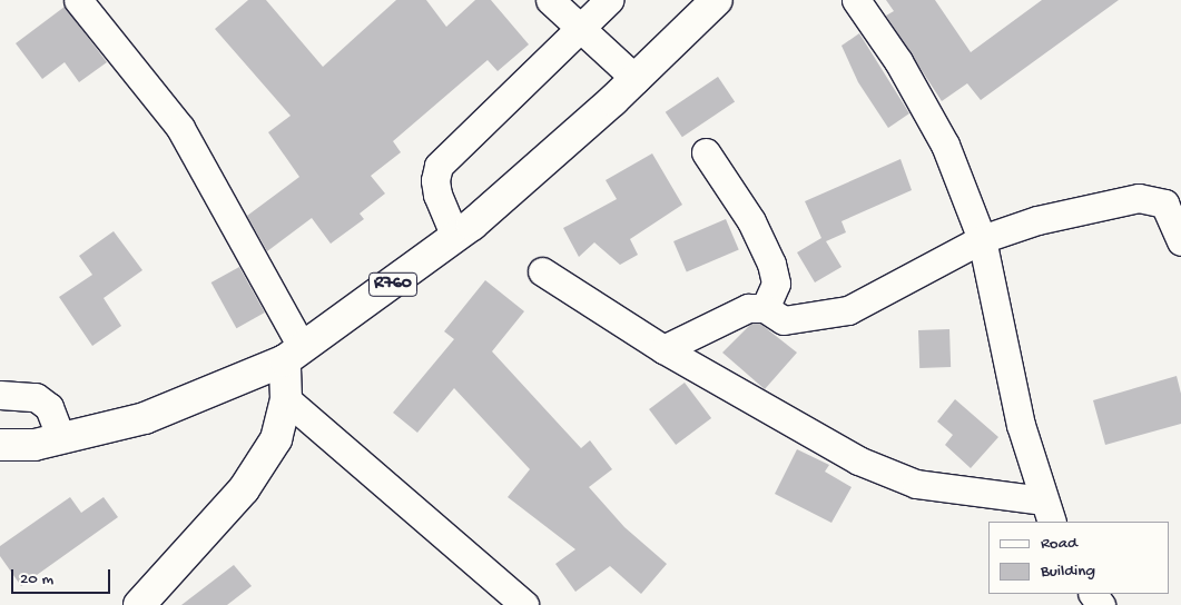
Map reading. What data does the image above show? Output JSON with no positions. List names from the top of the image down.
{
  "streets": {
    "main road": ["R760"]
  },
  "legend": ["Road", "Building"],
  "scale_bar": "20 m"
}
